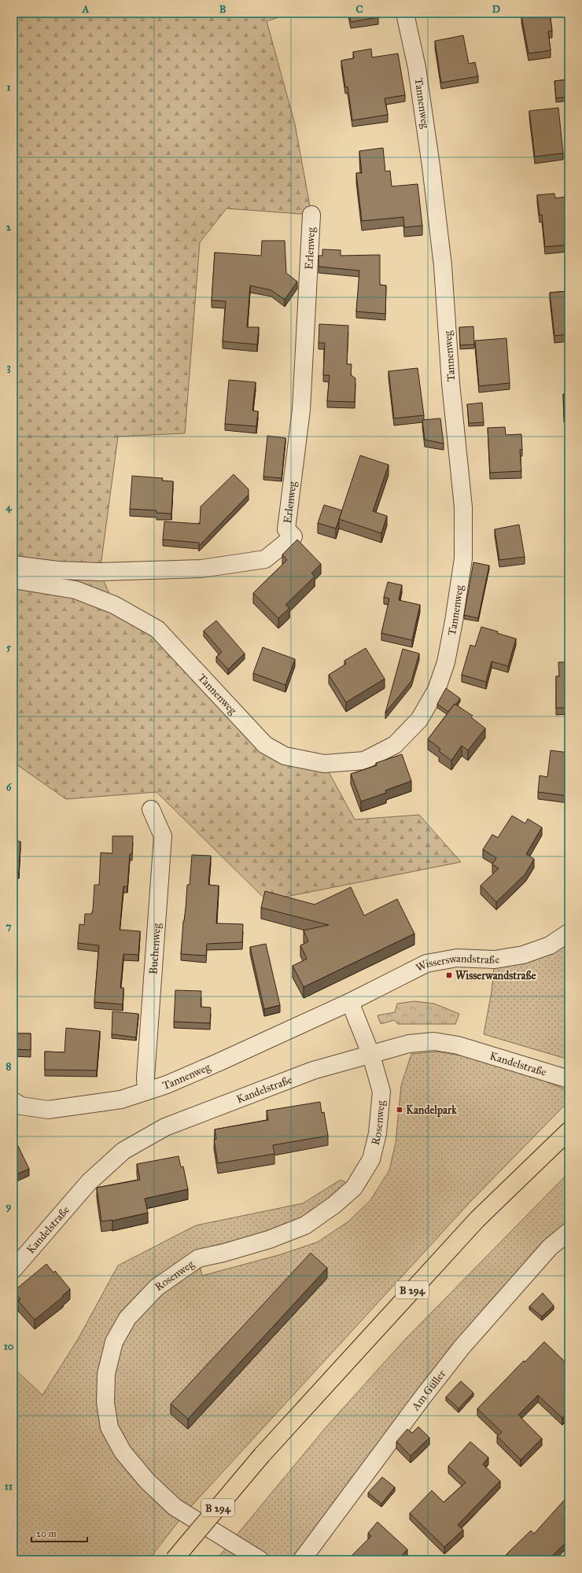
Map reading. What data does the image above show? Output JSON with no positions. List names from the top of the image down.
{
  "streets": {
    "highway": ["B 294"],
    "street": [
      "Tannenweg",
      "Erlenweg",
      "Buchenweg",
      "Wisserswandstraße",
      "Kandelstraße",
      "Rosenweg",
      "Am Güller"
    ]
  },
  "crossings": [
    ["Tannenweg", "Buchenweg"],
    ["Tannenweg", "Wisserswandstraße"],
    ["Tannenweg", "Rosenweg"],
    ["Wisserswandstraße", "Rosenweg"],
    ["Kandelstraße", "Rosenweg"]
  ],
  "places": {
    "transit": ["Wisserwandstraße", "Kandelpark"]
  },
  "scale_bar": "20 m",
  "grid": {
    "columns": [
      "A",
      "B",
      "C",
      "D"
    ],
    "rows": [
      "1",
      "2",
      "3",
      "4",
      "5",
      "6",
      "7",
      "8",
      "9",
      "10",
      "11"
    ]
  }
}
